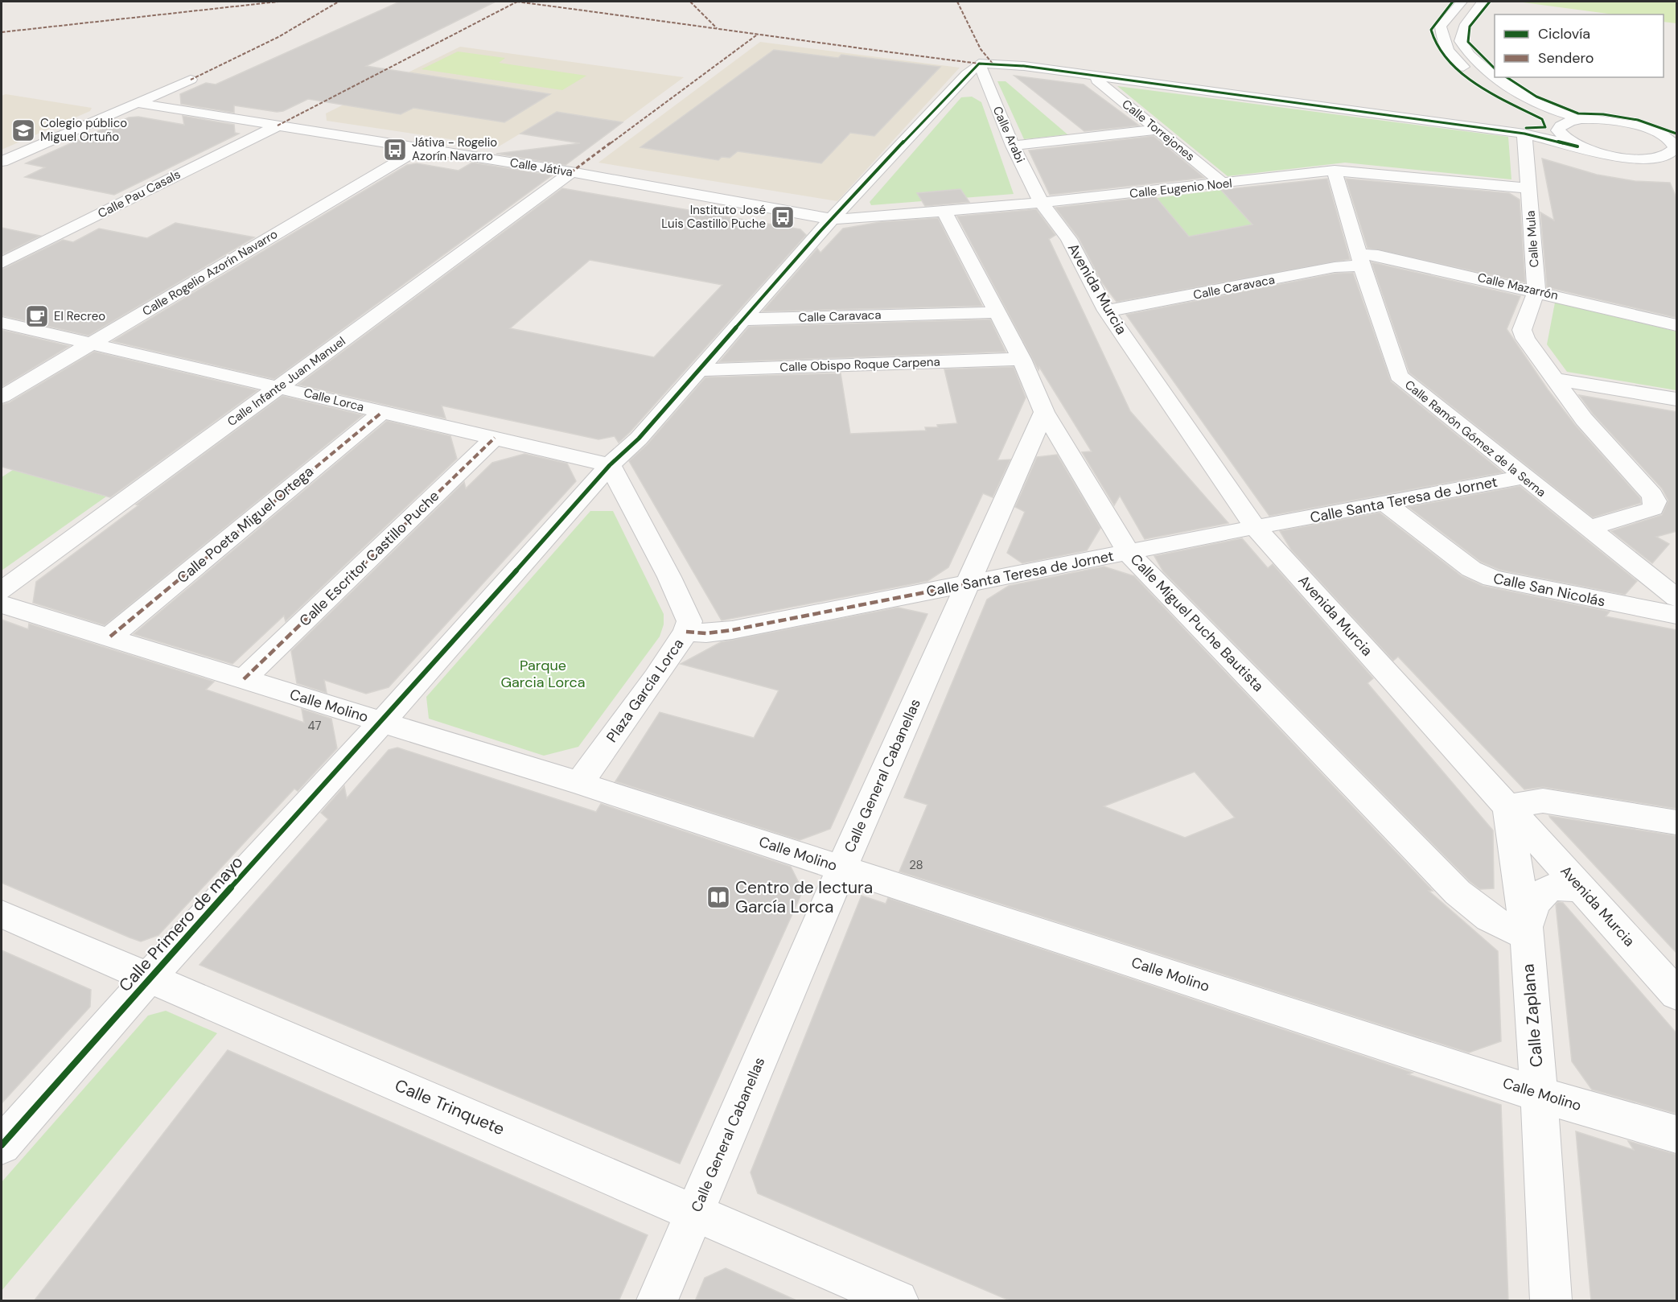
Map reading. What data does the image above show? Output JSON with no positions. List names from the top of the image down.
{
  "streets": {
    "street": [
      "Calle Torrejones",
      "Calle Arabi",
      "Calle Játiva",
      "Calle Eugenio Noel",
      "Calle Pau Casals",
      "Calle Mula",
      "Calle Rogelio Azorín Navarro",
      "Calle Mazarrón",
      "Calle Caravaca",
      "Avenida Murcia",
      "Calle Obispo Roque Carpena",
      "Calle Infante Juan Manuel",
      "Calle Lorca",
      "Calle Ramón Gómez de la Serna",
      "Calle Santa Teresa de Jornet",
      "Calle Poeta Miguel Ortega",
      "Calle Escritor Castillo Puche",
      "Calle San Nicolás",
      "Calle Miguel Puche Bautista",
      "Plaza García Lorca",
      "Calle Molino",
      "Calle General Cabanellas",
      "Calle Primero de mayo",
      "Calle Zaplana",
      "Calle Trinquete"
    ]
  },
  "crossings": [
    ["Calle Torrejones", "Calle Eugenio Noel"],
    ["Calle Arabi", "Calle Eugenio Noel"],
    ["Calle Arabi", "Avenida Murcia"],
    ["Calle Arabi", "Calle Primero de mayo"],
    ["Calle Játiva", "Calle Eugenio Noel"],
    ["Calle Játiva", "Calle Pau Casals"],
    ["Calle Játiva", "Calle Rogelio Azorín Navarro"],
    ["Calle Játiva", "Calle Infante Juan Manuel"],
    ["Calle Játiva", "Calle Primero de mayo"],
    ["Calle Eugenio Noel", "Calle Mula"],
    ["Calle Eugenio Noel", "Avenida Murcia"],
    ["Calle Eugenio Noel", "Calle Ramón Gómez de la Serna"],
    ["Calle Eugenio Noel", "Calle Miguel Puche Bautista"],
    ["Calle Eugenio Noel", "Calle Primero de mayo"],
    ["Calle Mula", "Calle Mazarrón"],
    ["Calle Rogelio Azorín Navarro", "Calle Lorca"],
    ["Calle Mazarrón", "Calle Caravaca"],
    ["Calle Mazarrón", "Calle Ramón Gómez de la Serna"],
    ["Calle Caravaca", "Avenida Murcia"],
    ["Calle Caravaca", "Calle Ramón Gómez de la Serna"],
    ["Calle Caravaca", "Calle Miguel Puche Bautista"],
    ["Calle Caravaca", "Calle Primero de mayo"],
    ["Avenida Murcia", "Calle Santa Teresa de Jornet"],
    ["Avenida Murcia", "Calle Zaplana"],
    ["Calle Obispo Roque Carpena", "Calle Miguel Puche Bautista"],
    ["Calle Obispo Roque Carpena", "Calle Primero de mayo"],
    ["Calle Infante Juan Manuel", "Calle Lorca"],
    ["Calle Lorca", "Calle Poeta Miguel Ortega"],
    ["Calle Lorca", "Calle Escritor Castillo Puche"],
    ["Calle Lorca", "Plaza García Lorca"],
    ["Calle Lorca", "Calle Primero de mayo"],
    ["Calle Ramón Gómez de la Serna", "Calle Santa Teresa de Jornet"],
    ["Calle Santa Teresa de Jornet", "Calle San Nicolás"],
    ["Calle Santa Teresa de Jornet", "Calle Miguel Puche Bautista"],
    ["Calle Santa Teresa de Jornet", "Plaza García Lorca"],
    ["Calle Santa Teresa de Jornet", "Calle General Cabanellas"],
    ["Calle Poeta Miguel Ortega", "Calle Molino"],
    ["Calle Escritor Castillo Puche", "Calle Molino"],
    ["Calle Miguel Puche Bautista", "Calle General Cabanellas"],
    ["Calle Miguel Puche Bautista", "Calle Zaplana"],
    ["Plaza García Lorca", "Calle Molino"],
    ["Plaza García Lorca", "Calle Primero de mayo"],
    ["Calle Molino", "Calle General Cabanellas"],
    ["Calle Molino", "Calle Primero de mayo"],
    ["Calle Molino", "Calle Zaplana"],
    ["Calle General Cabanellas", "Calle Trinquete"],
    ["Calle Primero de mayo", "Calle Trinquete"]
  ],
  "parks": ["Parque Garcia Lorca"],
  "places": {
    "school or university": ["Colegio público Miguel Ortuño"],
    "bus stop": ["Játiva - Rogelio Azorín Navarro", "Instituto José Luis Castillo Puche"],
    "cafe": ["El Recreo"],
    "library": ["Centro de lectura García Lorca"]
  },
  "house_numbers": ["47", "28"],
  "legend": ["Ciclovía", "Sendero"]
}
